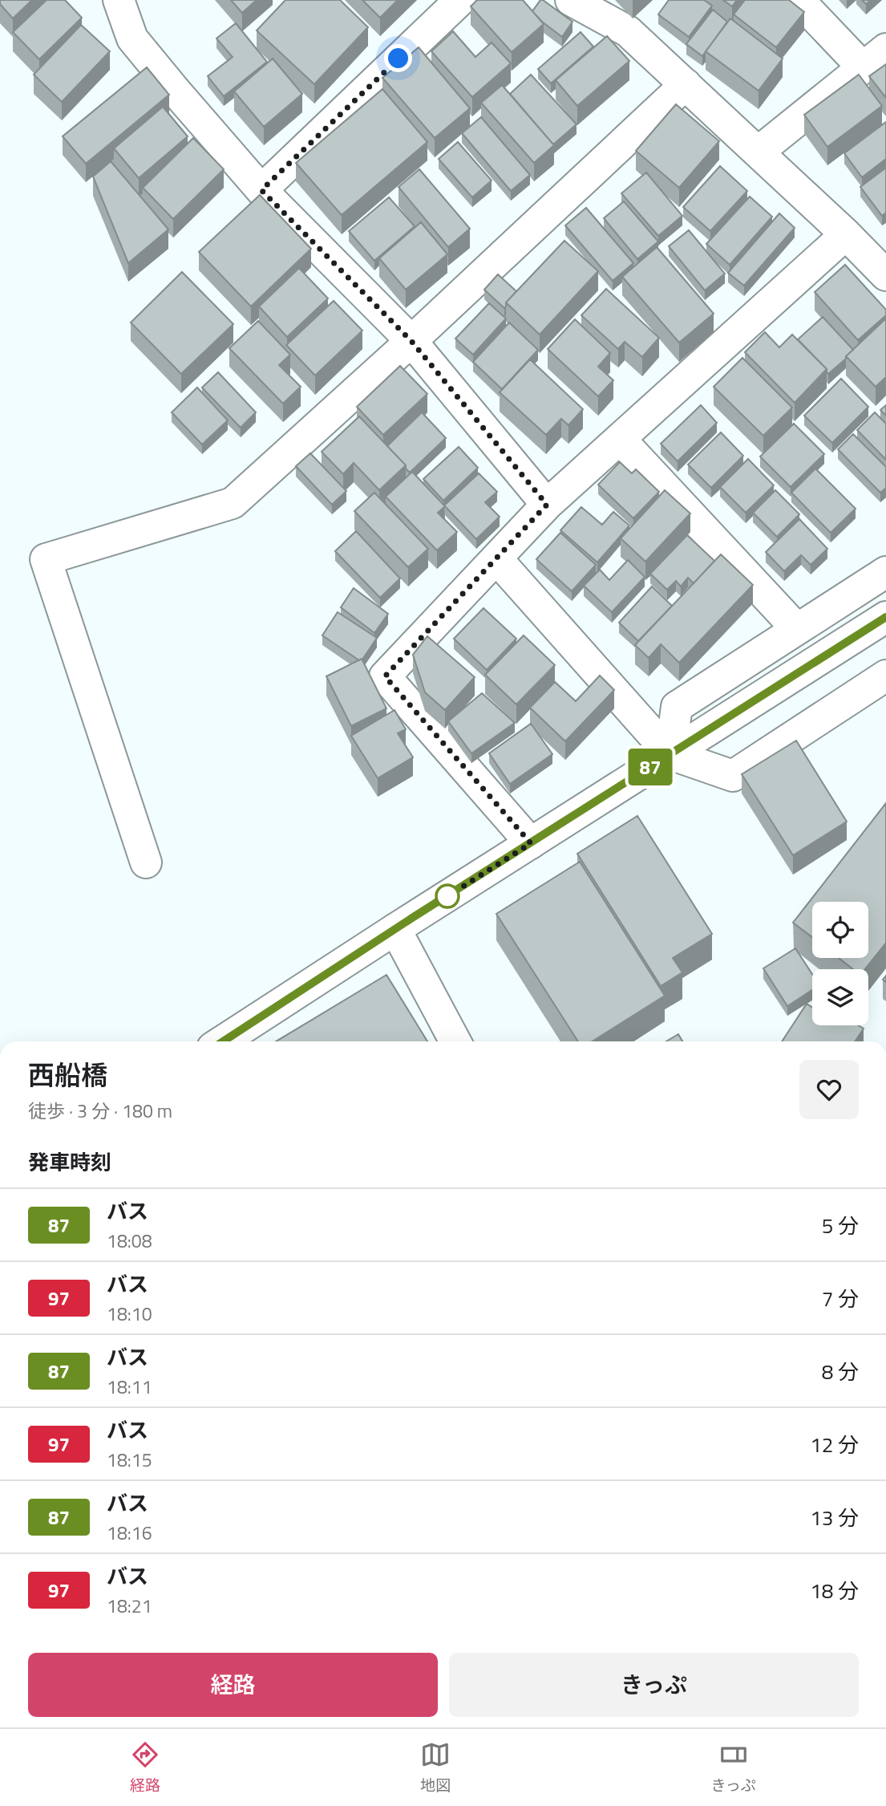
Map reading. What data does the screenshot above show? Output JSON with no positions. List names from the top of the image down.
{
  "lines": ["bus line 87"],
  "page": {
    "on_map": "87",
    "heading": [
      ["西船橋", "徒歩 · 3 分 · 180 m"],
      "発車時刻"
    ],
    "list": [
      {
        "mark": "87",
        "name": "バス",
        "note": "18:08",
        "value": "5 分"
      },
      {
        "mark": "97",
        "name": "バス",
        "note": "18:10",
        "value": "7 分"
      },
      {
        "mark": "87",
        "name": "バス",
        "note": "18:11",
        "value": "8 分"
      },
      {
        "mark": "97",
        "name": "バス",
        "note": "18:15",
        "value": "12 分"
      },
      {
        "mark": "87",
        "name": "バス",
        "note": "18:16",
        "value": "13 分"
      },
      {
        "mark": "97",
        "name": "バス",
        "note": "18:21",
        "value": "18 分"
      }
    ],
    "buttons": ["経路", "きっぷ"],
    "tabs": ["経路", "地図", "きっぷ"]
  }
}
